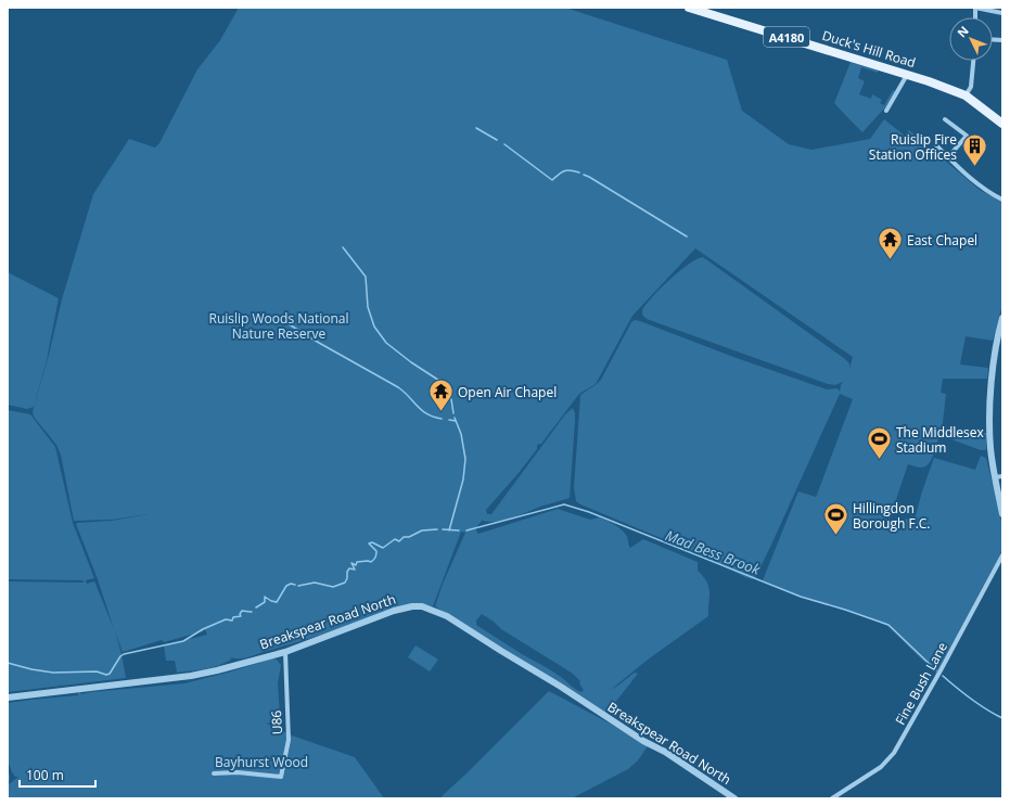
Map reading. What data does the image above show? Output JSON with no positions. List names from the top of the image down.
{
  "streets": {
    "main road": ["A4180", "Duck's Hill Road"],
    "street": ["Breakspear Road North", "Fine Bush Lane", "U86"]
  },
  "crossings": [
    ["A4180", "Duck's Hill Road"],
    ["Breakspear Road North", "U86"]
  ],
  "water": ["Mad Bess Brook"],
  "parks": ["Ruislip Woods National Nature Reserve", "Bayhurst Wood"],
  "places": {
    "building": ["Ruislip Fire Station Offices"],
    "temple": ["East Chapel", "Open Air Chapel"],
    "sports": ["The Middlesex Stadium", "Hillingdon Borough F.C."]
  },
  "scale_bar": "100 m",
  "north": "top left"
}
